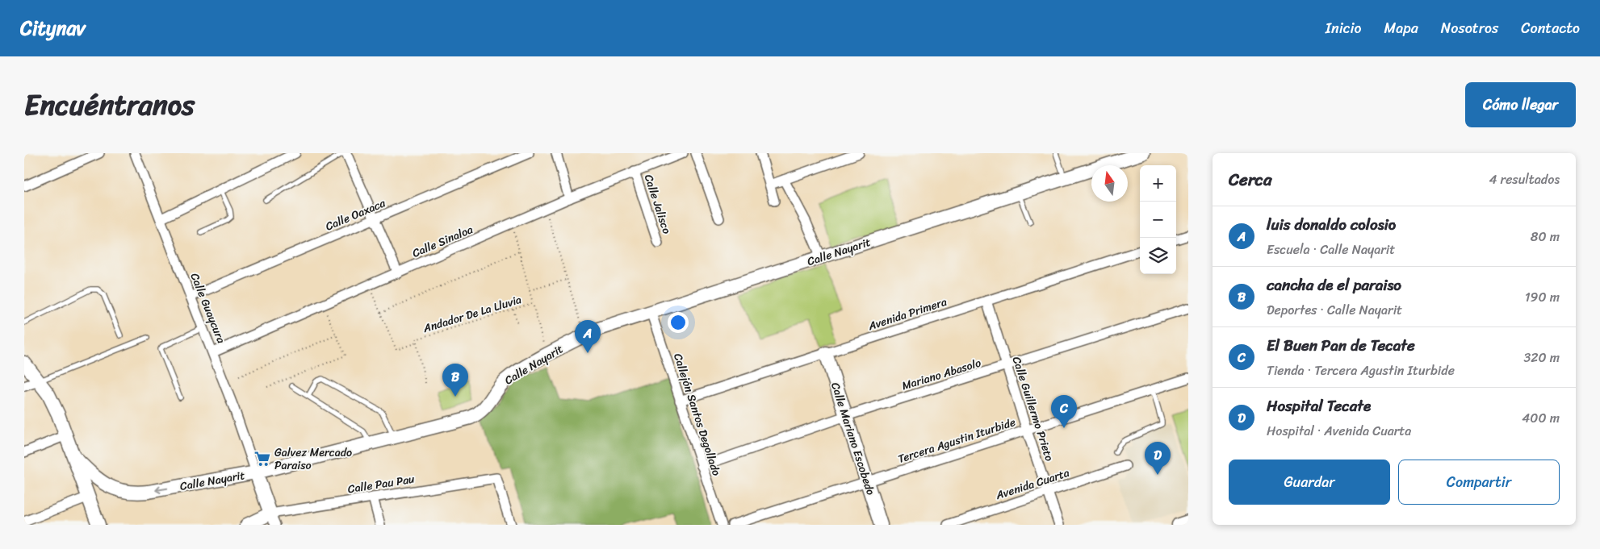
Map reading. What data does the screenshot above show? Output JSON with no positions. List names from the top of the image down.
{
  "streets": {
    "street": [
      "Calle Jalisco",
      "Calle Oaxaca",
      "Calle Sinaloa",
      "Calle Nayarit",
      "Calle Guaycura",
      "Avenida Primera",
      "Mariano Abasolo",
      "Calle Guillermo Prieto",
      "Callejón Santos Degollado",
      "Calle Mariano Escobedo",
      "Tercera Agustin Iturbide",
      "Calle Pau Pau",
      "Avenida Cuarta"
    ],
    "path": ["Andador De La Lluvia"]
  },
  "crossings": [
    ["Calle Jalisco", "Calle Sinaloa"],
    ["Calle Oaxaca", "Calle Guaycura"],
    ["Calle Sinaloa", "Calle Guaycura"],
    ["Calle Nayarit", "Calle Guaycura"],
    ["Calle Nayarit", "Callejón Santos Degollado"],
    ["Avenida Primera", "Calle Guillermo Prieto"],
    ["Avenida Primera", "Callejón Santos Degollado"],
    ["Avenida Primera", "Calle Mariano Escobedo"],
    ["Mariano Abasolo", "Calle Guillermo Prieto"],
    ["Mariano Abasolo", "Callejón Santos Degollado"],
    ["Mariano Abasolo", "Calle Mariano Escobedo"],
    ["Calle Guillermo Prieto", "Tercera Agustin Iturbide"],
    ["Calle Guillermo Prieto", "Avenida Cuarta"],
    ["Calle Mariano Escobedo", "Tercera Agustin Iturbide"]
  ],
  "places": {
    "supermarket": ["Galvez Mercado Paraiso"]
  },
  "north": "top",
  "page": {
    "header": "Citynav",
    "nav": [
      "Inicio",
      "Mapa",
      "Nosotros",
      "Contacto"
    ],
    "title": "Encuéntranos",
    "buttons": [
      "Cómo llegar",
      ["Guardar", "Compartir"]
    ],
    "heading": ["Cerca", "4 resultados"],
    "map_buttons": ["+", "−"],
    "list": [
      {
        "mark": "A",
        "name": "luis donaldo colosio",
        "note": "Escuela · Calle Nayarit",
        "value": "80 m"
      },
      {
        "mark": "B",
        "name": "cancha de el paraiso",
        "note": "Deportes · Calle Nayarit",
        "value": "190 m"
      },
      {
        "mark": "C",
        "name": "El Buen Pan de Tecate",
        "note": "Tienda · Tercera Agustin Iturbide",
        "value": "320 m"
      },
      {
        "mark": "D",
        "name": "Hospital Tecate",
        "note": "Hospital · Avenida Cuarta",
        "value": "400 m"
      }
    ],
    "pins": [
      "A",
      "B",
      "C",
      "D"
    ]
  }
}
